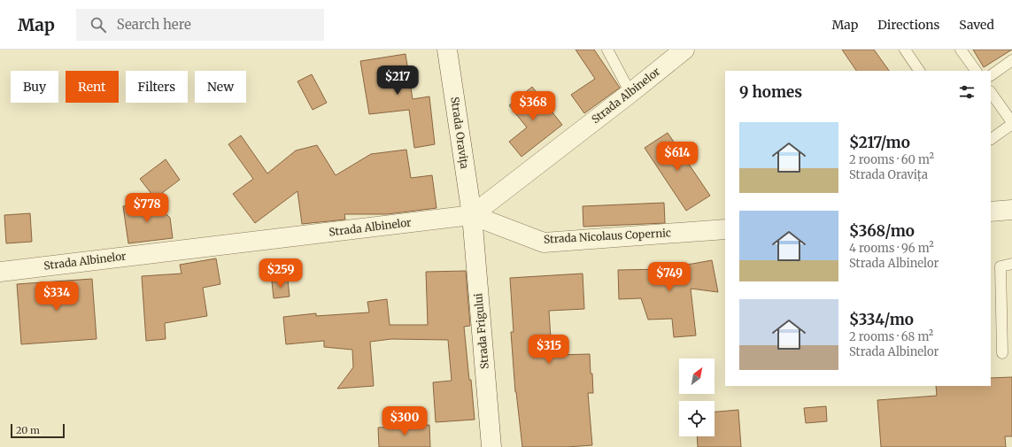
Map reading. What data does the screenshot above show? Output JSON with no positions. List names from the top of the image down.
{
  "streets": {
    "street": [
      "Strada Albinelor",
      "Strada Oravița",
      "Strada Nicolaus Copernic",
      "Strada Frigului"
    ]
  },
  "crossings": [
    ["Strada Albinelor", "Strada Oravița"],
    ["Strada Albinelor", "Strada Nicolaus Copernic"],
    ["Strada Albinelor", "Strada Frigului"],
    ["Strada Oravița", "Strada Nicolaus Copernic"],
    ["Strada Oravița", "Strada Frigului"],
    ["Strada Nicolaus Copernic", "Strada Frigului"]
  ],
  "scale_bar": "20 m",
  "north": "top right",
  "page": {
    "header": "Map",
    "search": "Search here",
    "nav": ["Map", "Directions", "Saved"],
    "price": [
      "$217",
      "$368",
      "$614",
      "$778",
      "$259",
      "$749",
      "$334",
      "$315",
      "$300"
    ],
    "chip": [
      "Buy",
      "Rent",
      "Filters",
      "New"
    ],
    "heading": "9 homes",
    "list": [
      {
        "name": "$217/mo",
        "note": "2 rooms · 60 m² · Strada Oravița"
      },
      {
        "name": "$368/mo",
        "note": "4 rooms · 96 m² · Strada Albinelor"
      },
      {
        "name": "$334/mo",
        "note": "2 rooms · 68 m² · Strada Albinelor"
      }
    ],
    "scale": "20 m"
  }
}
